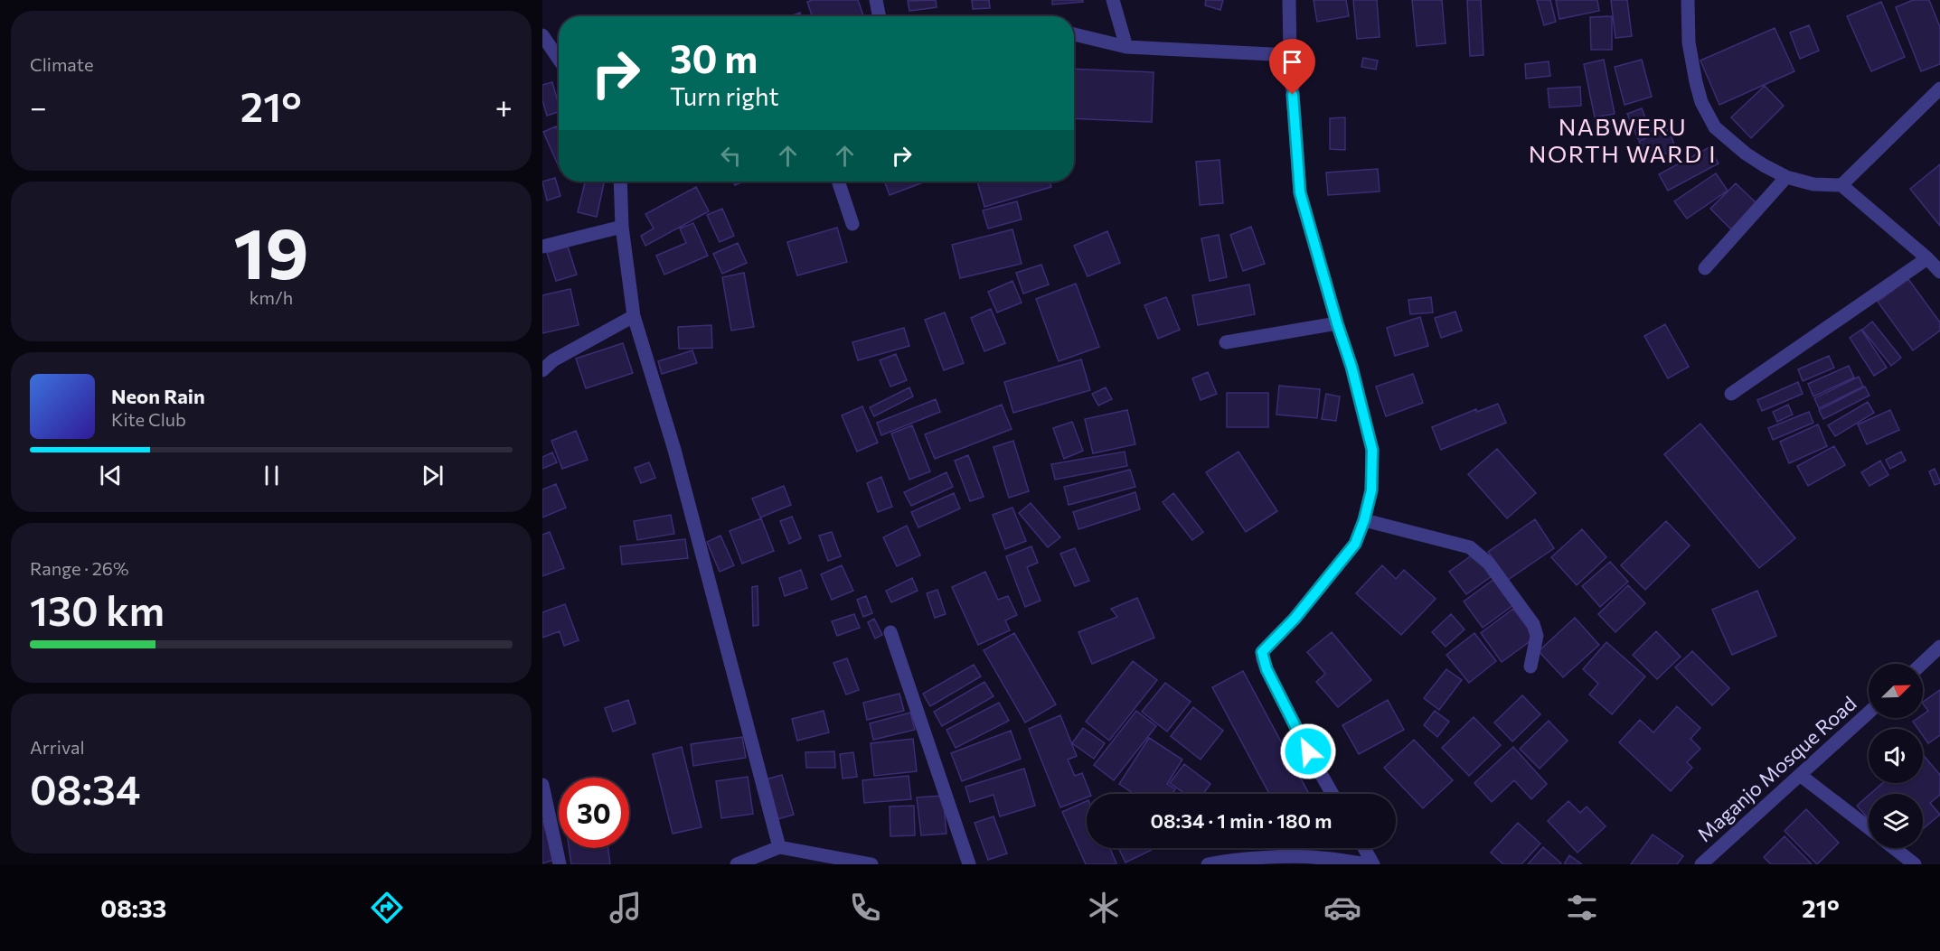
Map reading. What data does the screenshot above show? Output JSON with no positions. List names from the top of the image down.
{
  "streets": {
    "street": ["Maganjo Mosque Road"]
  },
  "districts": ["NABWERU NORTH WARD I"],
  "north": "top right",
  "page": {
    "tile": [
      "Climate",
      ["19", "km/h"],
      ["Range · 26%", "130 km"],
      ["Arrival", "08:34"]
    ],
    "turn": ["30 m", "Turn right"],
    "heat": ["−", "21°", "+"],
    "song": ["Neon Rain", "Kite Club"],
    "limit": "30",
    "trip": "08:34 · 1 min · 180 m",
    "tabs": ["08:33", "21°"]
  }
}
